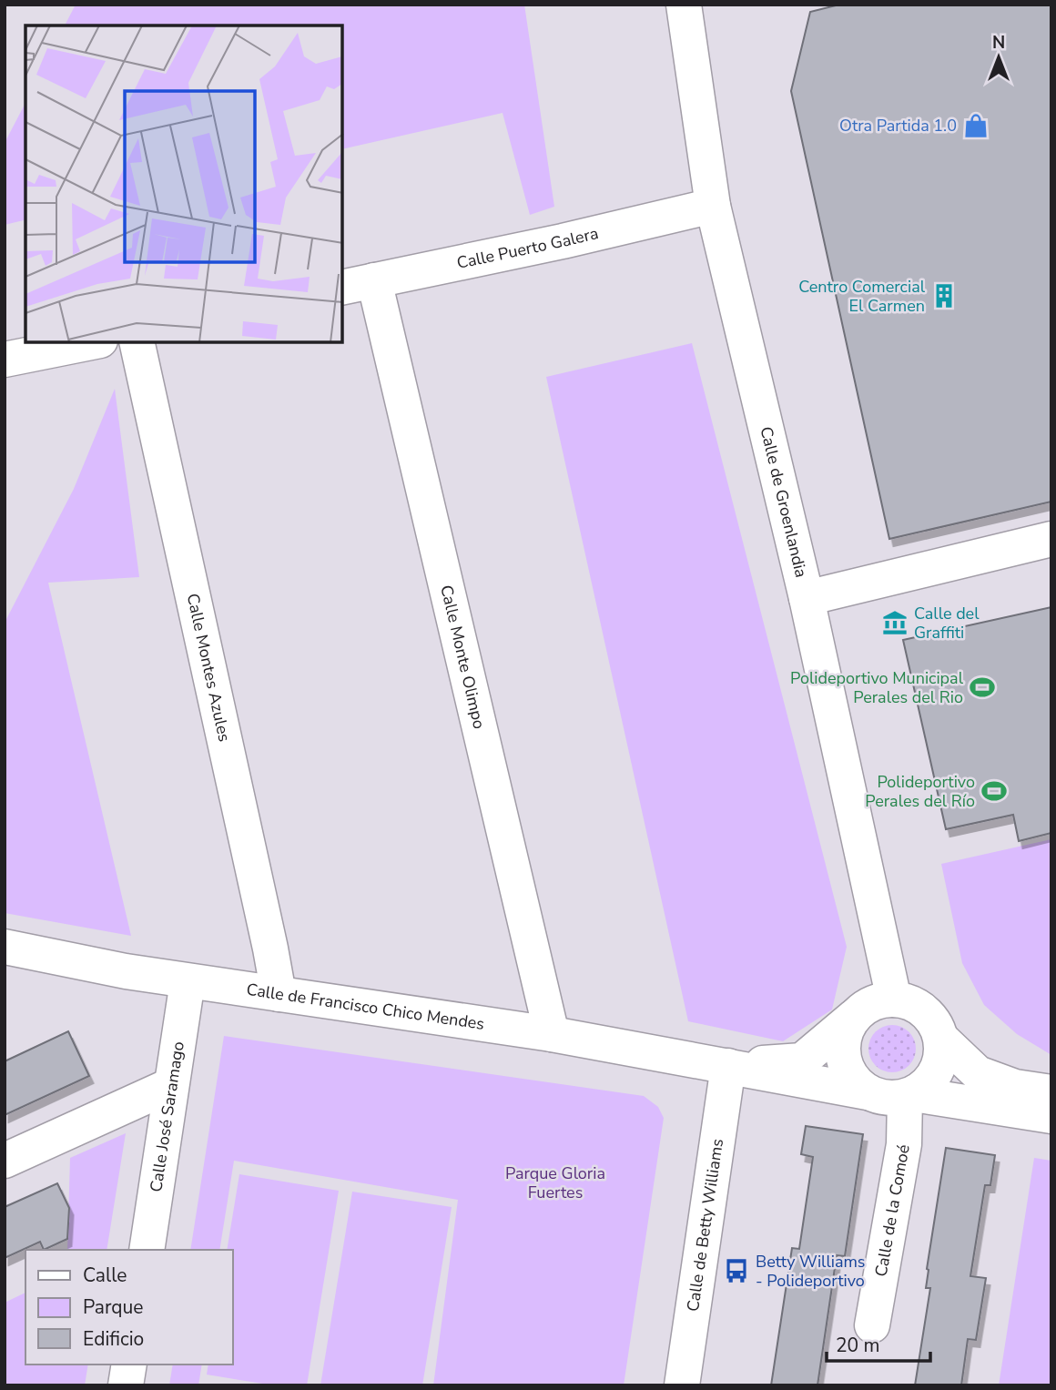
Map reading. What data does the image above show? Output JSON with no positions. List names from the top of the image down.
{
  "streets": {
    "street": [
      "Calle Puerto Galera",
      "Calle de Groenlandia",
      "Calle Monte Olimpo",
      "Calle Montes Azules",
      "Calle de Francisco Chico Mendes",
      "Calle José Saramago",
      "Calle de la Comoé",
      "Calle de Betty Williams"
    ]
  },
  "crossings": [
    ["Calle Puerto Galera", "Calle de Groenlandia"],
    ["Calle Puerto Galera", "Calle Monte Olimpo"],
    ["Calle de Groenlandia", "Calle de Francisco Chico Mendes"],
    ["Calle de Groenlandia", "Calle de la Comoé"],
    ["Calle Monte Olimpo", "Calle de Francisco Chico Mendes"],
    ["Calle Montes Azules", "Calle de Francisco Chico Mendes"],
    ["Calle de Francisco Chico Mendes", "Calle José Saramago"],
    ["Calle de Francisco Chico Mendes", "Calle de la Comoé"],
    ["Calle de Francisco Chico Mendes", "Calle de Betty Williams"]
  ],
  "parks": ["Parque Gloria Fuertes"],
  "places": {
    "shop": ["Otra Partida 1.0"],
    "building": ["Centro Comercial El Carmen"],
    "museum": ["Calle del Graffiti"],
    "sports": ["Polideportivo Municipal Perales del Rio", "Polideportivo Perales del Río"],
    "bus stop": ["Betty Williams - Polideportivo"]
  },
  "legend": ["Calle", "Parque", "Edificio"],
  "scale_bar": "20 m",
  "north": "top"
}
